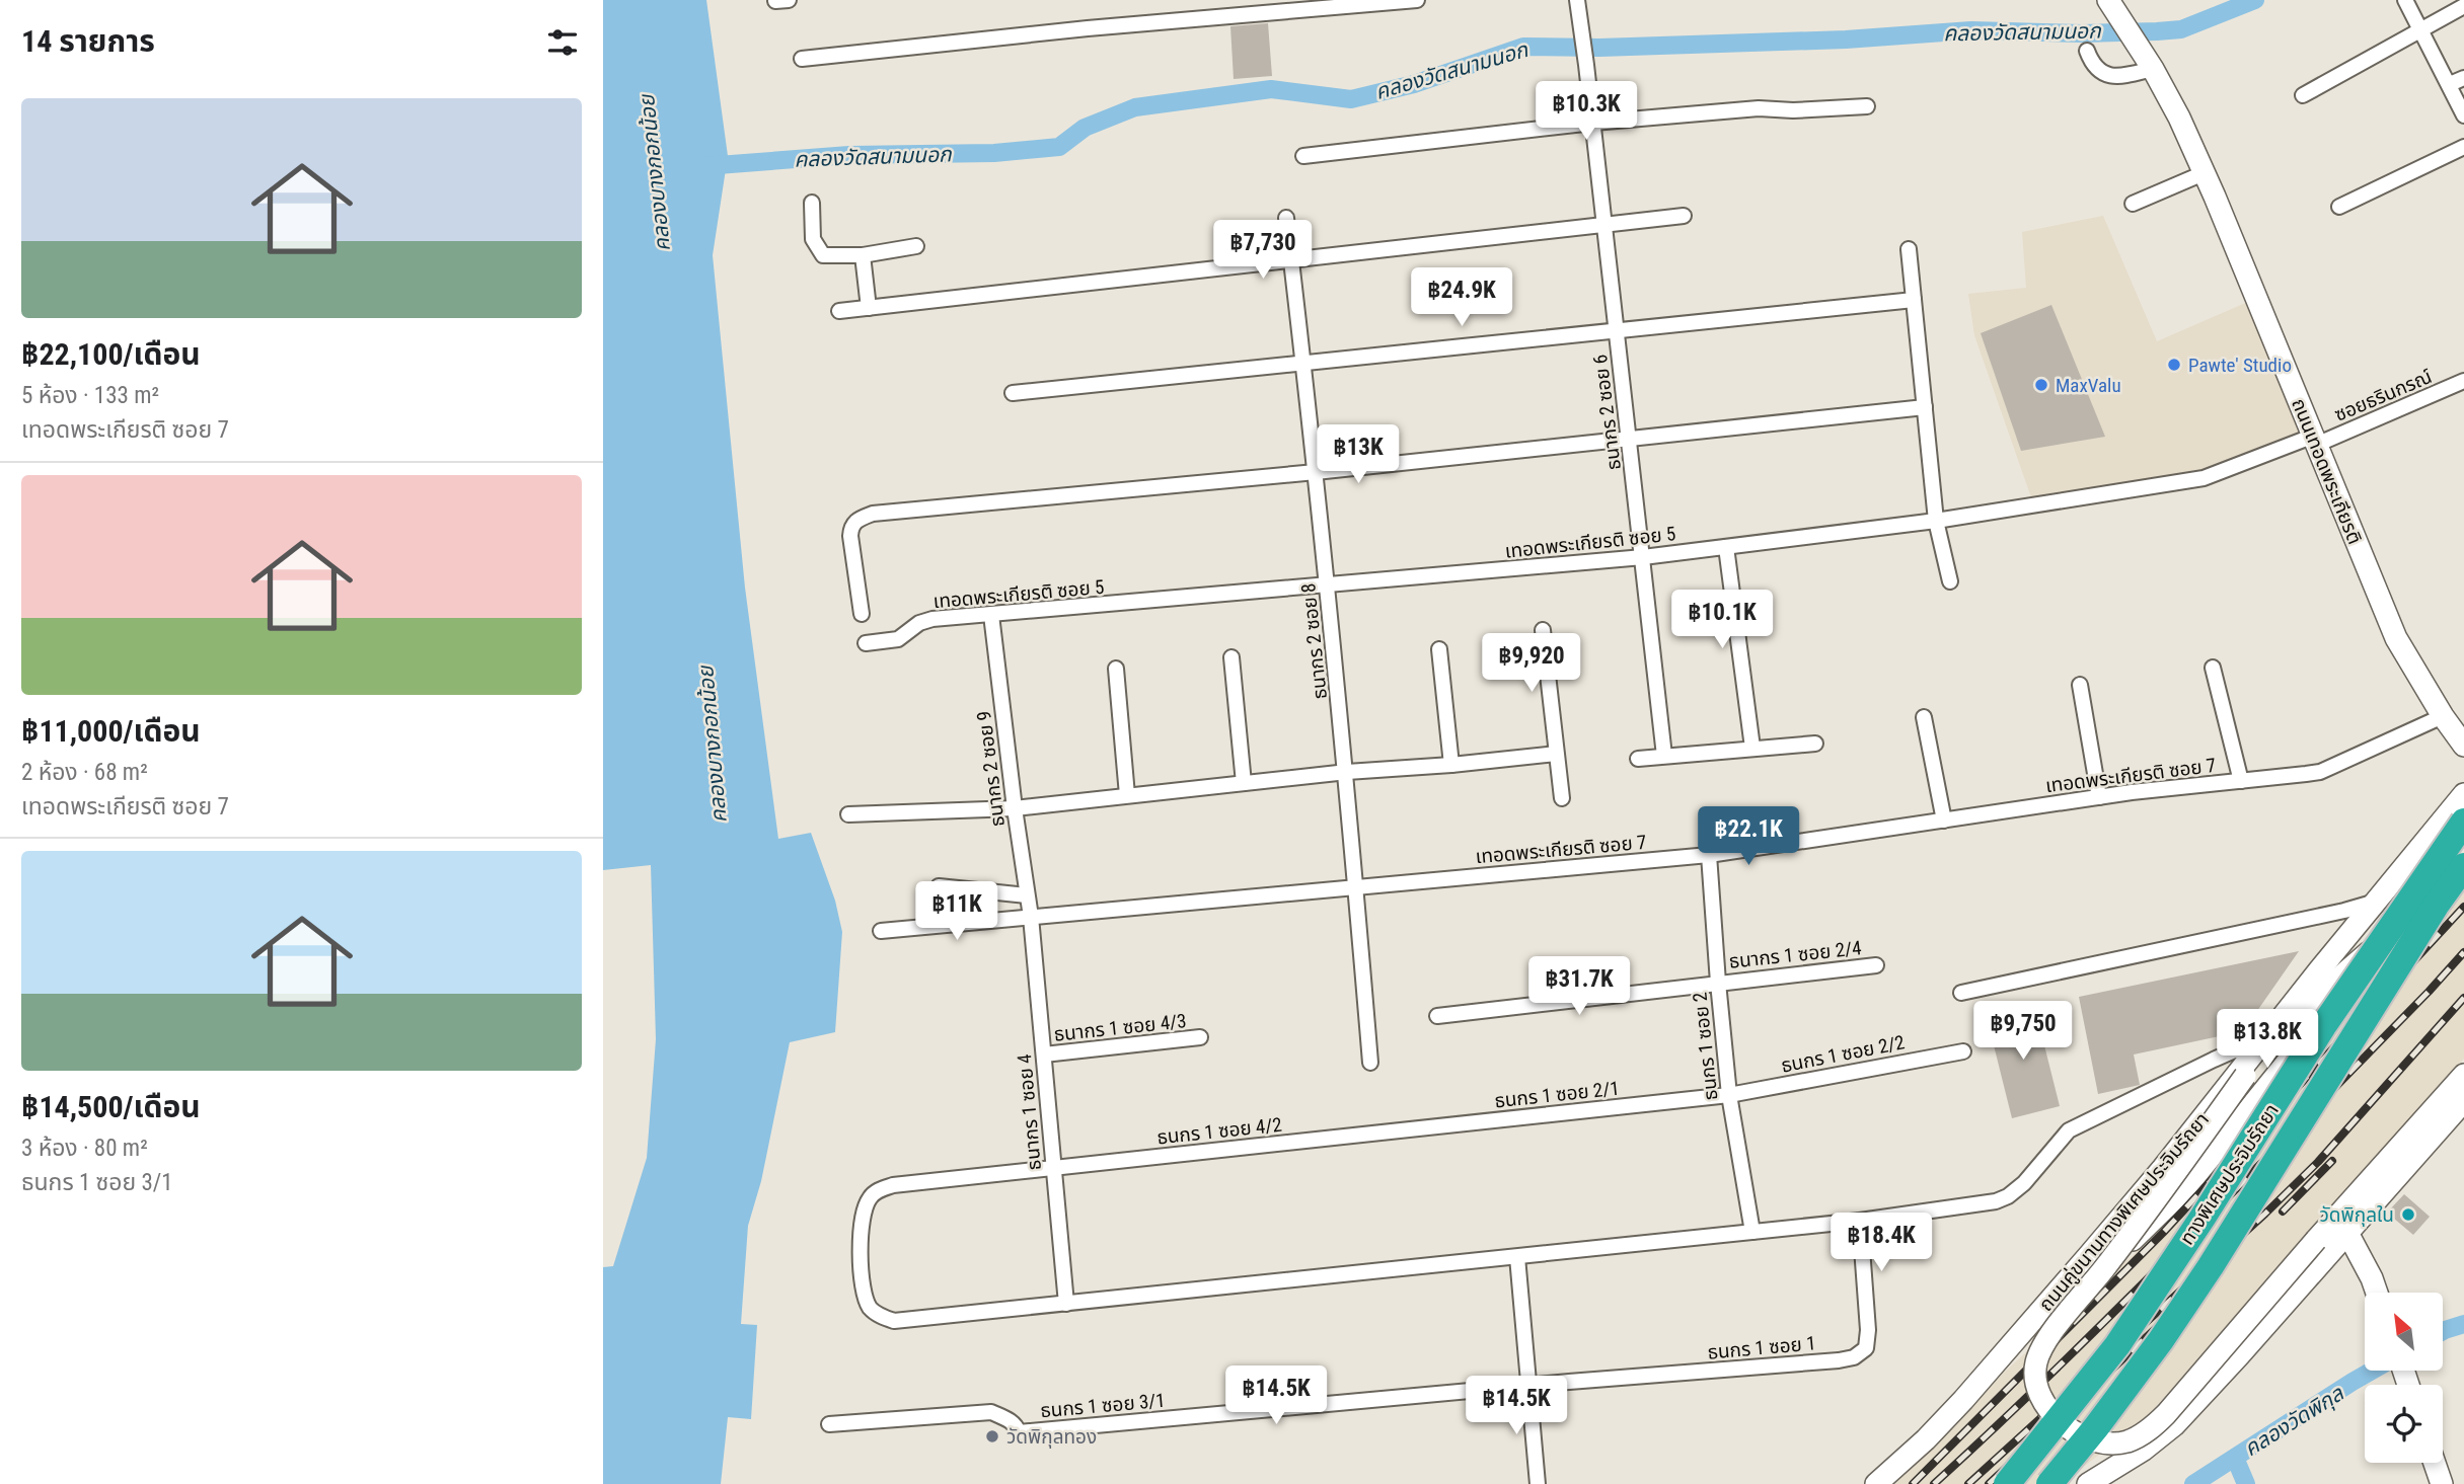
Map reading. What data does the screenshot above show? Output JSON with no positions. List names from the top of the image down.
{
  "streets": {
    "highway": ["ทางพิเศษประจิมรัถยา"],
    "main road": ["ถนนเทอดพระเกียรติ", "ถนนคู่ขนานทางพิเศษประจิมรัถยา"],
    "street": [
      "ซอยธรินกรณ์",
      "ธนากร 2 ซอย 6",
      "เทอดพระเกียรติ ซอย 5",
      "ธนากร 2 ซอย 8",
      "ธนากร 2 ซอย 9",
      "เทอดพระเกียรติ ซอย 7",
      "ธนากร 1 ซอย 2/4",
      "ธนากร 1 ซอย 4/3",
      "ธนกร 1 ซอย 2",
      "ธนกร 1 ซอย 2/2",
      "ธนกร 1 ซอย 2/1",
      "ธนากร 1 ซอย 4",
      "ธนกร 1 ซอย 4/2",
      "ธนกร 1 ซอย 1",
      "ธนกร 1 ซอย 3/1"
    ]
  },
  "crossings": [
    ["ซอยธรินกรณ์", "ถนนเทอดพระเกียรติ"],
    ["ซอยธรินกรณ์", "เทอดพระเกียรติ ซอย 5"],
    ["ธนากร 2 ซอย 6", "เทอดพระเกียรติ ซอย 5"],
    ["ถนนเทอดพระเกียรติ", "เทอดพระเกียรติ ซอย 5"],
    ["ถนนเทอดพระเกียรติ", "เทอดพระเกียรติ ซอย 7"],
    ["เทอดพระเกียรติ ซอย 5", "ธนากร 2 ซอย 8"],
    ["เทอดพระเกียรติ ซอย 5", "ธนากร 2 ซอย 9"],
    ["ธนากร 2 ซอย 8", "เทอดพระเกียรติ ซอย 7"],
    ["ธนากร 2 ซอย 9", "เทอดพระเกียรติ ซอย 7"],
    ["ธนากร 2 ซอย 9", "ธนากร 1 ซอย 4"],
    ["เทอดพระเกียรติ ซอย 7", "ธนกร 1 ซอย 2"],
    ["เทอดพระเกียรติ ซอย 7", "ธนากร 1 ซอย 4"],
    ["ธนากร 1 ซอย 2/4", "ธนกร 1 ซอย 2"],
    ["ธนากร 1 ซอย 4/3", "ธนากร 1 ซอย 4"],
    ["ธนกร 1 ซอย 2", "ธนกร 1 ซอย 2/2"],
    ["ธนกร 1 ซอย 2", "ธนกร 1 ซอย 2/1"],
    ["ธนกร 1 ซอย 2/2", "ธนกร 1 ซอย 2/1"],
    ["ธนกร 1 ซอย 2/1", "ธนกร 1 ซอย 4/2"],
    ["ธนากร 1 ซอย 4", "ธนกร 1 ซอย 4/2"],
    ["ธนกร 1 ซอย 1", "ธนกร 1 ซอย 3/1"]
  ],
  "water": ["คลองวัดสนามนอก", "คลองบางกอกน้อย", "คลองวัดพิกุล"],
  "places": [
    "Pawte' Studio",
    "MaxValu",
    "วัดพิกุลใน",
    "วัดพิกุลทอง"
  ],
  "north": "top left",
  "page": {
    "heading": "14 รายการ",
    "price": [
      "฿10.3K",
      "฿7,730",
      "฿24.9K",
      "฿13K",
      "฿10.1K",
      "฿9,920",
      "฿22.1K",
      "฿11K",
      "฿31.7K",
      "฿9,750",
      "฿13.8K",
      "฿18.4K",
      "฿14.5K",
      "฿14.5K"
    ],
    "list": [
      {
        "name": "฿22,100/เดือน",
        "note": "5 ห้อง · 133 m² · เทอดพระเกียรติ ซอย 7"
      },
      {
        "name": "฿11,000/เดือน",
        "note": "2 ห้อง · 68 m² · เทอดพระเกียรติ ซอย 7"
      },
      {
        "name": "฿14,500/เดือน",
        "note": "3 ห้อง · 80 m² · ธนกร 1 ซอย 3/1"
      }
    ]
  }
}
